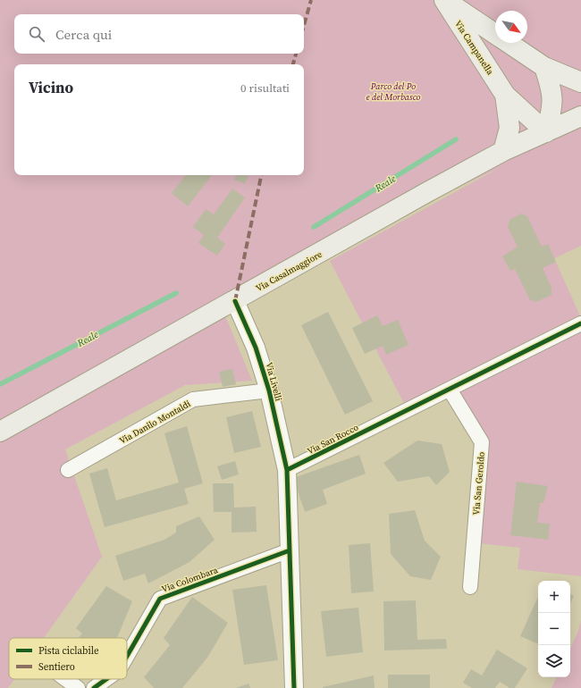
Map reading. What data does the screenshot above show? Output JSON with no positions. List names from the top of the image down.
{
  "streets": {
    "main road": ["Via Campanella", "Via Casalmaggiore"],
    "street": [
      "Via Livelli",
      "Via Danilo Montaldi",
      "Via San Rocco",
      "Via San Geroldo",
      "Via Colombara"
    ]
  },
  "crossings": [
    ["Via Campanella", "Via Casalmaggiore"],
    ["Via Casalmaggiore", "Via Livelli"],
    ["Via Livelli", "Via Danilo Montaldi"],
    ["Via Livelli", "Via San Rocco"],
    ["Via San Rocco", "Via San Geroldo"]
  ],
  "water": ["Reale"],
  "parks": ["Parco del Po e del Morbasco"],
  "legend": ["Pista ciclabile", "Sentiero"],
  "north": "bottom right",
  "page": {
    "search": "Cerca qui",
    "heading": ["Vicino", "0 risultati"],
    "map_buttons": ["+", "−"]
  }
}
